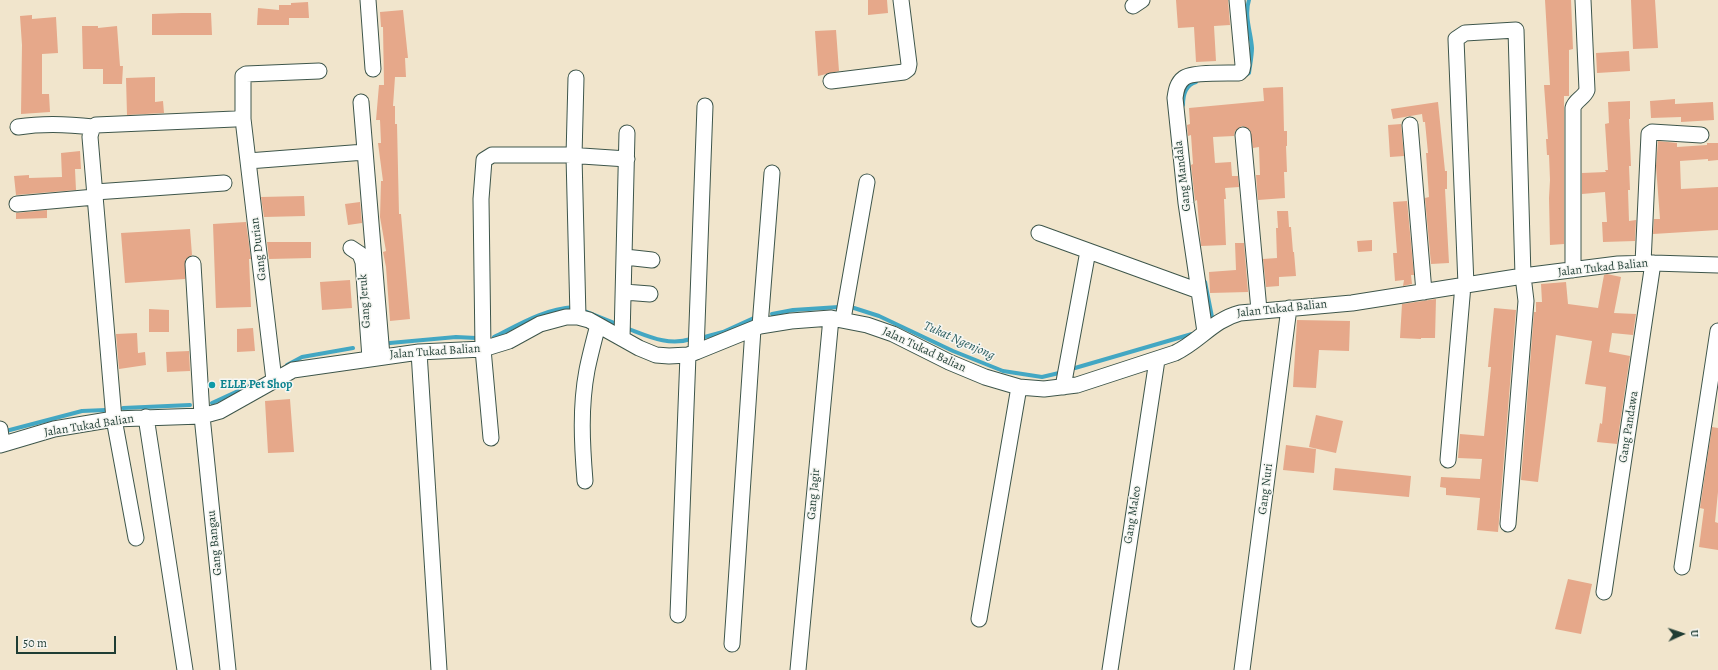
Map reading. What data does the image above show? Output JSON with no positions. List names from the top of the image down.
{
  "streets": {
    "street": [
      "Gang Mandala",
      "Gang Durian",
      "Jalan Tukad Balian",
      "Gang Jeruk",
      "Gang Pandawa",
      "Gang Nuri",
      "Gang Jagir",
      "Gang Maleo",
      "Gang Bangau"
    ]
  },
  "crossings": [
    ["Gang Mandala", "Jalan Tukad Balian"],
    ["Gang Durian", "Jalan Tukad Balian"],
    ["Jalan Tukad Balian", "Gang Jeruk"],
    ["Jalan Tukad Balian", "Gang Pandawa"],
    ["Jalan Tukad Balian", "Gang Nuri"],
    ["Jalan Tukad Balian", "Gang Jagir"],
    ["Jalan Tukad Balian", "Gang Maleo"],
    ["Jalan Tukad Balian", "Gang Bangau"]
  ],
  "water": ["Tukat Ngenjong"],
  "places": ["ELLE Pet Shop"],
  "scale_bar": "50 m",
  "north": "right"
}
